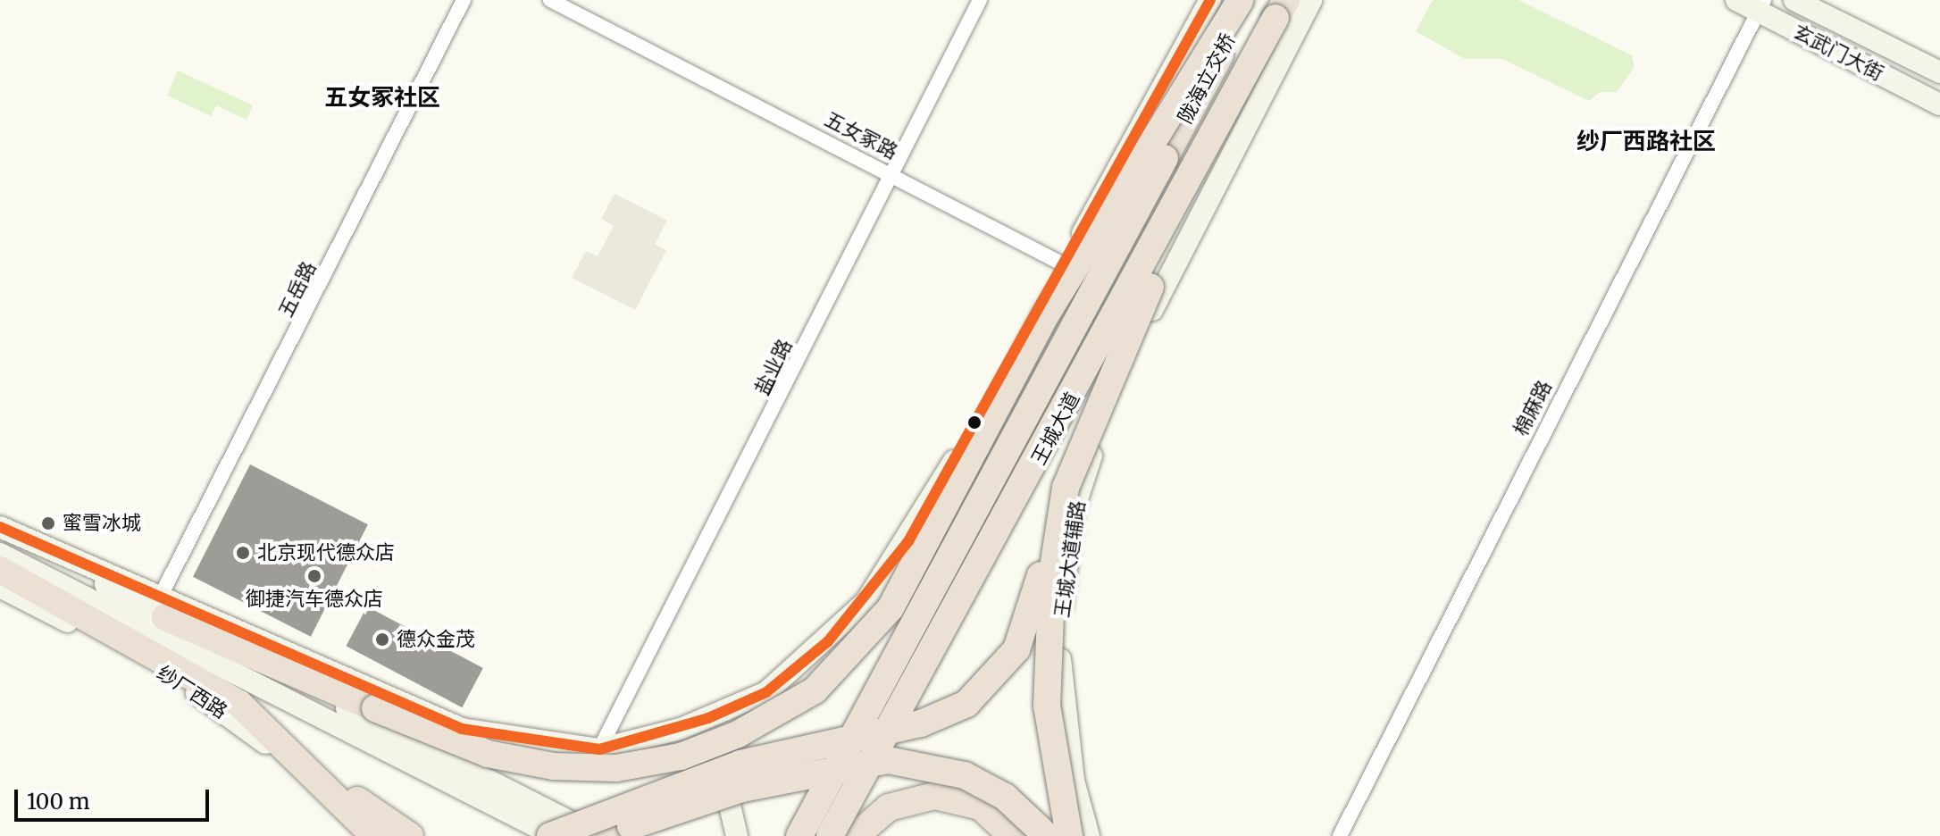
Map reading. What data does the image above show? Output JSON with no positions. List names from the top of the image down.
{
  "streets": {
    "highway": ["陇海立交桥", "王城大道"],
    "main road": ["玄武门大街", "王城大道辅路", "纱厂西路"],
    "street": [
      "五女冢路",
      "五岳路",
      "盐业路",
      "棉麻路"
    ]
  },
  "crossings": [
    ["玄武门大街", "棉麻路"],
    ["陇海立交桥", "王城大道"],
    ["五女冢路", "盐业路"],
    ["五女冢路", "王城大道辅路"]
  ],
  "districts": ["五女冢社区", "纱厂西路社区"],
  "places": [
    "蜜雪冰城",
    "北京现代德众店",
    "御捷汽车德众店",
    "德众金茂"
  ],
  "scale_bar": "100 m"
}
